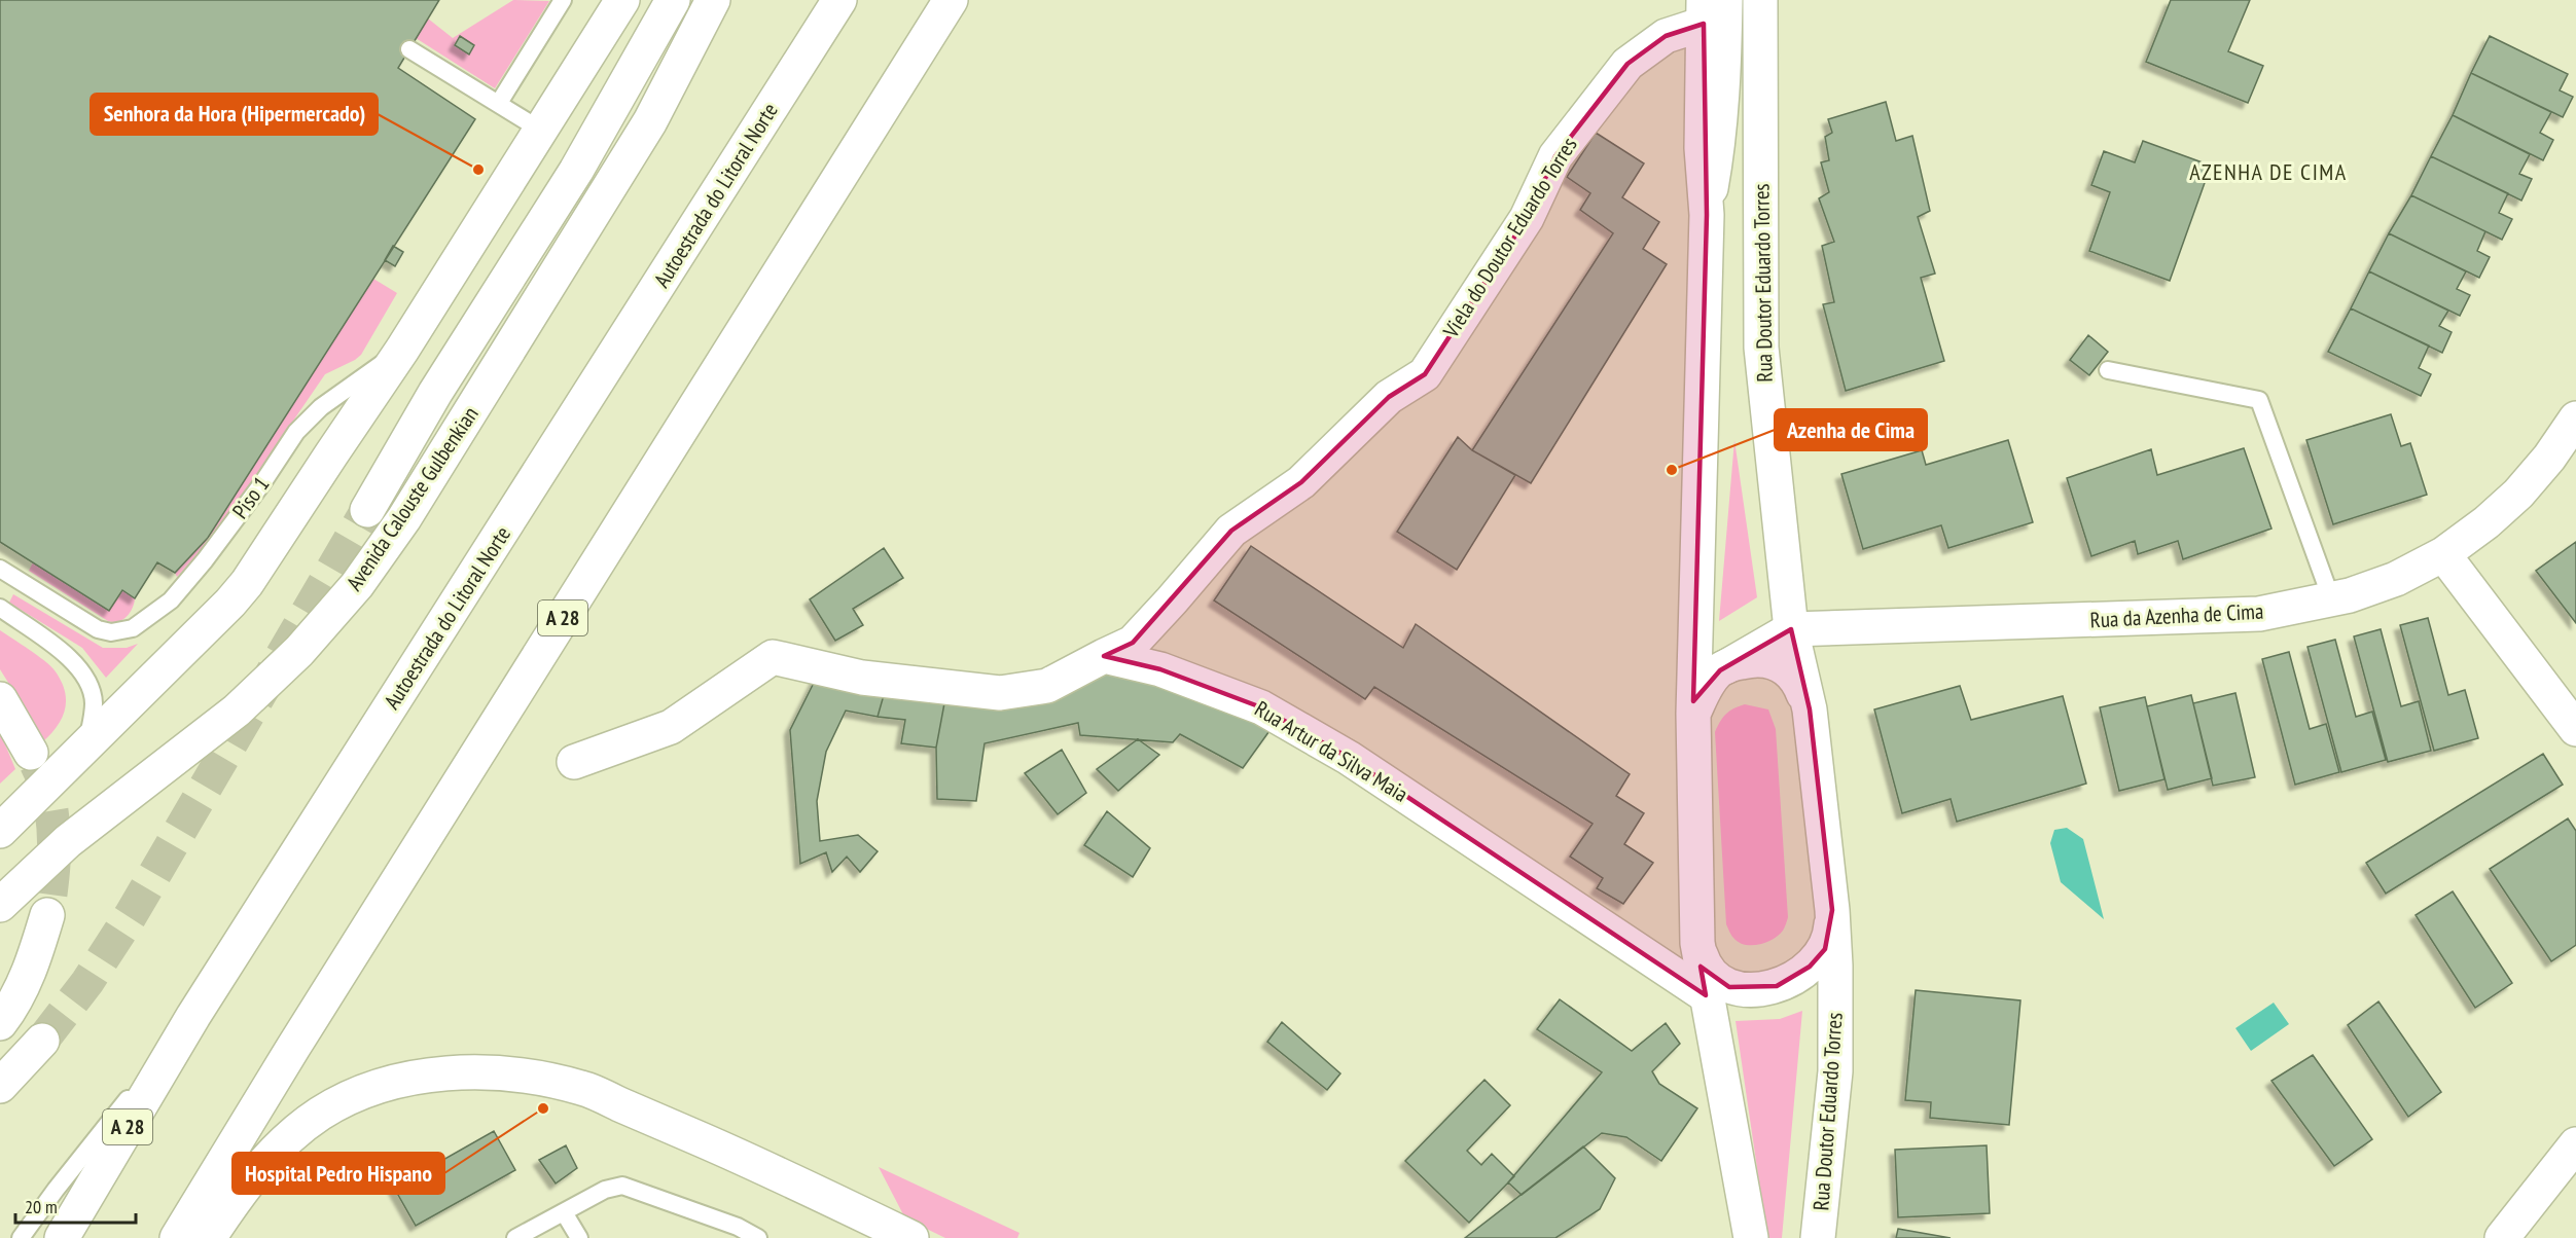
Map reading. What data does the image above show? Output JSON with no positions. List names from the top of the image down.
{
  "streets": {
    "main road": [
      "Autoestrada do Litoral Norte",
      "Viela do Doutor Eduardo Torres",
      "Rua Doutor Eduardo Torres",
      "Avenida Calouste Gulbenkian",
      "Rua da Azenha de Cima",
      "A 28",
      "Rua Artur da Silva Maia"
    ],
    "lane": ["Piso 1"]
  },
  "crossings": [
    ["Viela do Doutor Eduardo Torres", "Rua Doutor Eduardo Torres"],
    ["Viela do Doutor Eduardo Torres", "Rua Artur da Silva Maia"],
    ["Rua Doutor Eduardo Torres", "Rua da Azenha de Cima"],
    ["Rua Doutor Eduardo Torres", "Rua Artur da Silva Maia"]
  ],
  "districts": ["AZENHA DE CIMA"],
  "places": ["Senhora da Hora (Hipermercado)", "Azenha de Cima", "Hospital Pedro Hispano"],
  "scale_bar": "20 m"
}
